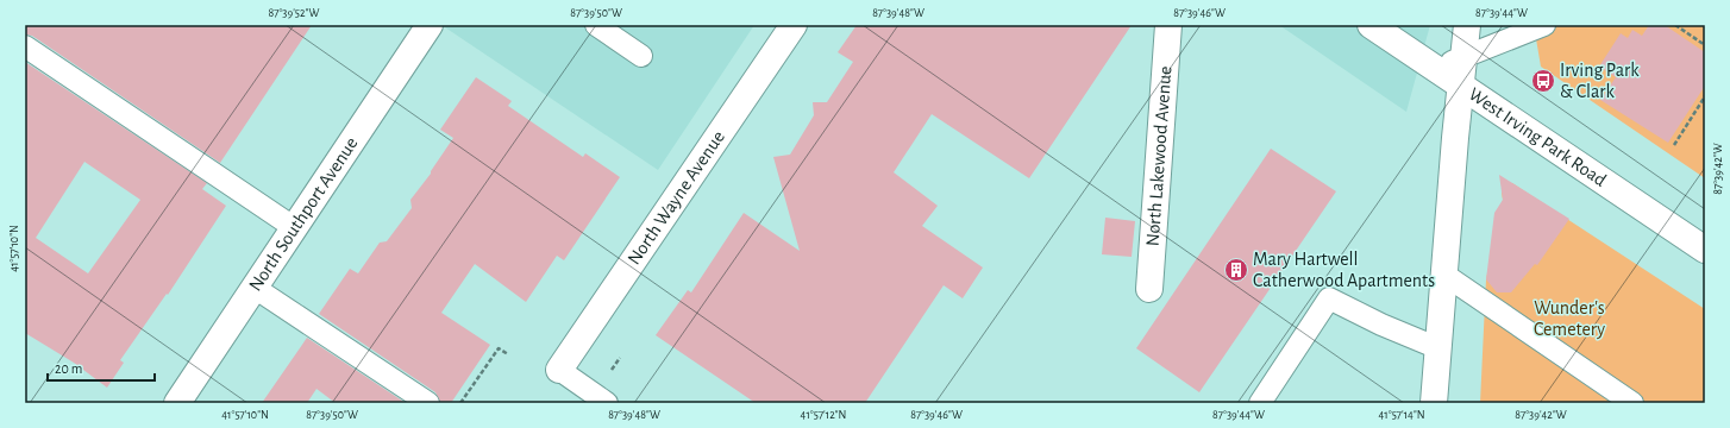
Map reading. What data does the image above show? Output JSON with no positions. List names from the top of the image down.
{
  "streets": {
    "street": [
      "West Irving Park Road",
      "North Lakewood Avenue",
      "North Wayne Avenue",
      "North Southport Avenue"
    ]
  },
  "parks": ["Wunder's Cemetery"],
  "places": {
    "bus stop": ["Irving Park & Clark"],
    "building": ["Mary Hartwell Catherwood Apartments"]
  },
  "scale_bar": "20 m",
  "coordinates": [
    "87°39'52\"W",
    "87°39'50\"W",
    "87°39'48\"W",
    "87°39'46\"W",
    "87°39'44\"W",
    "87°39'42\"W",
    "41°57'10\"N",
    "41°57'12\"N",
    "41°57'14\"N"
  ]
}
